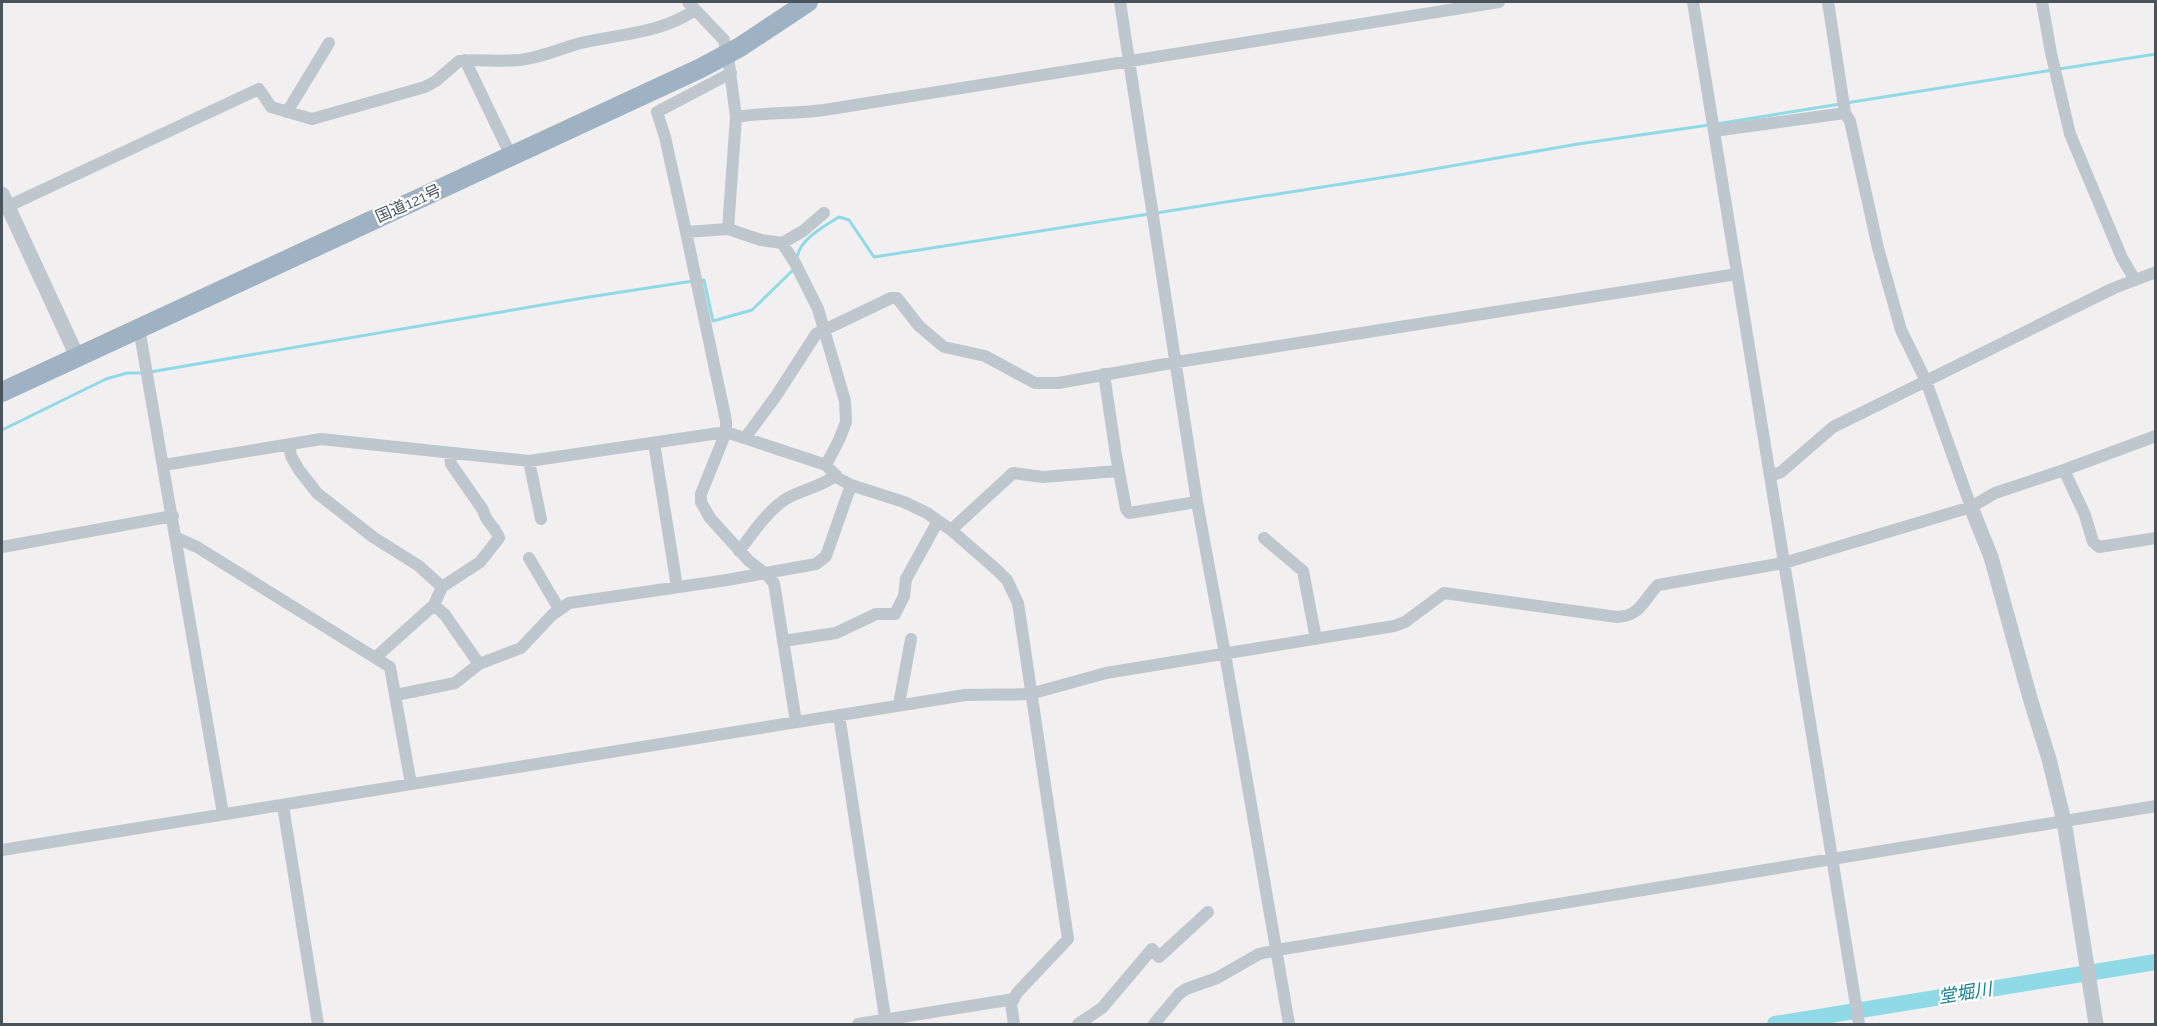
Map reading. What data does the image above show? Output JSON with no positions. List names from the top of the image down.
{
  "streets": {
    "highway": ["国道121号"]
  },
  "water": ["堂堀川"]
}
